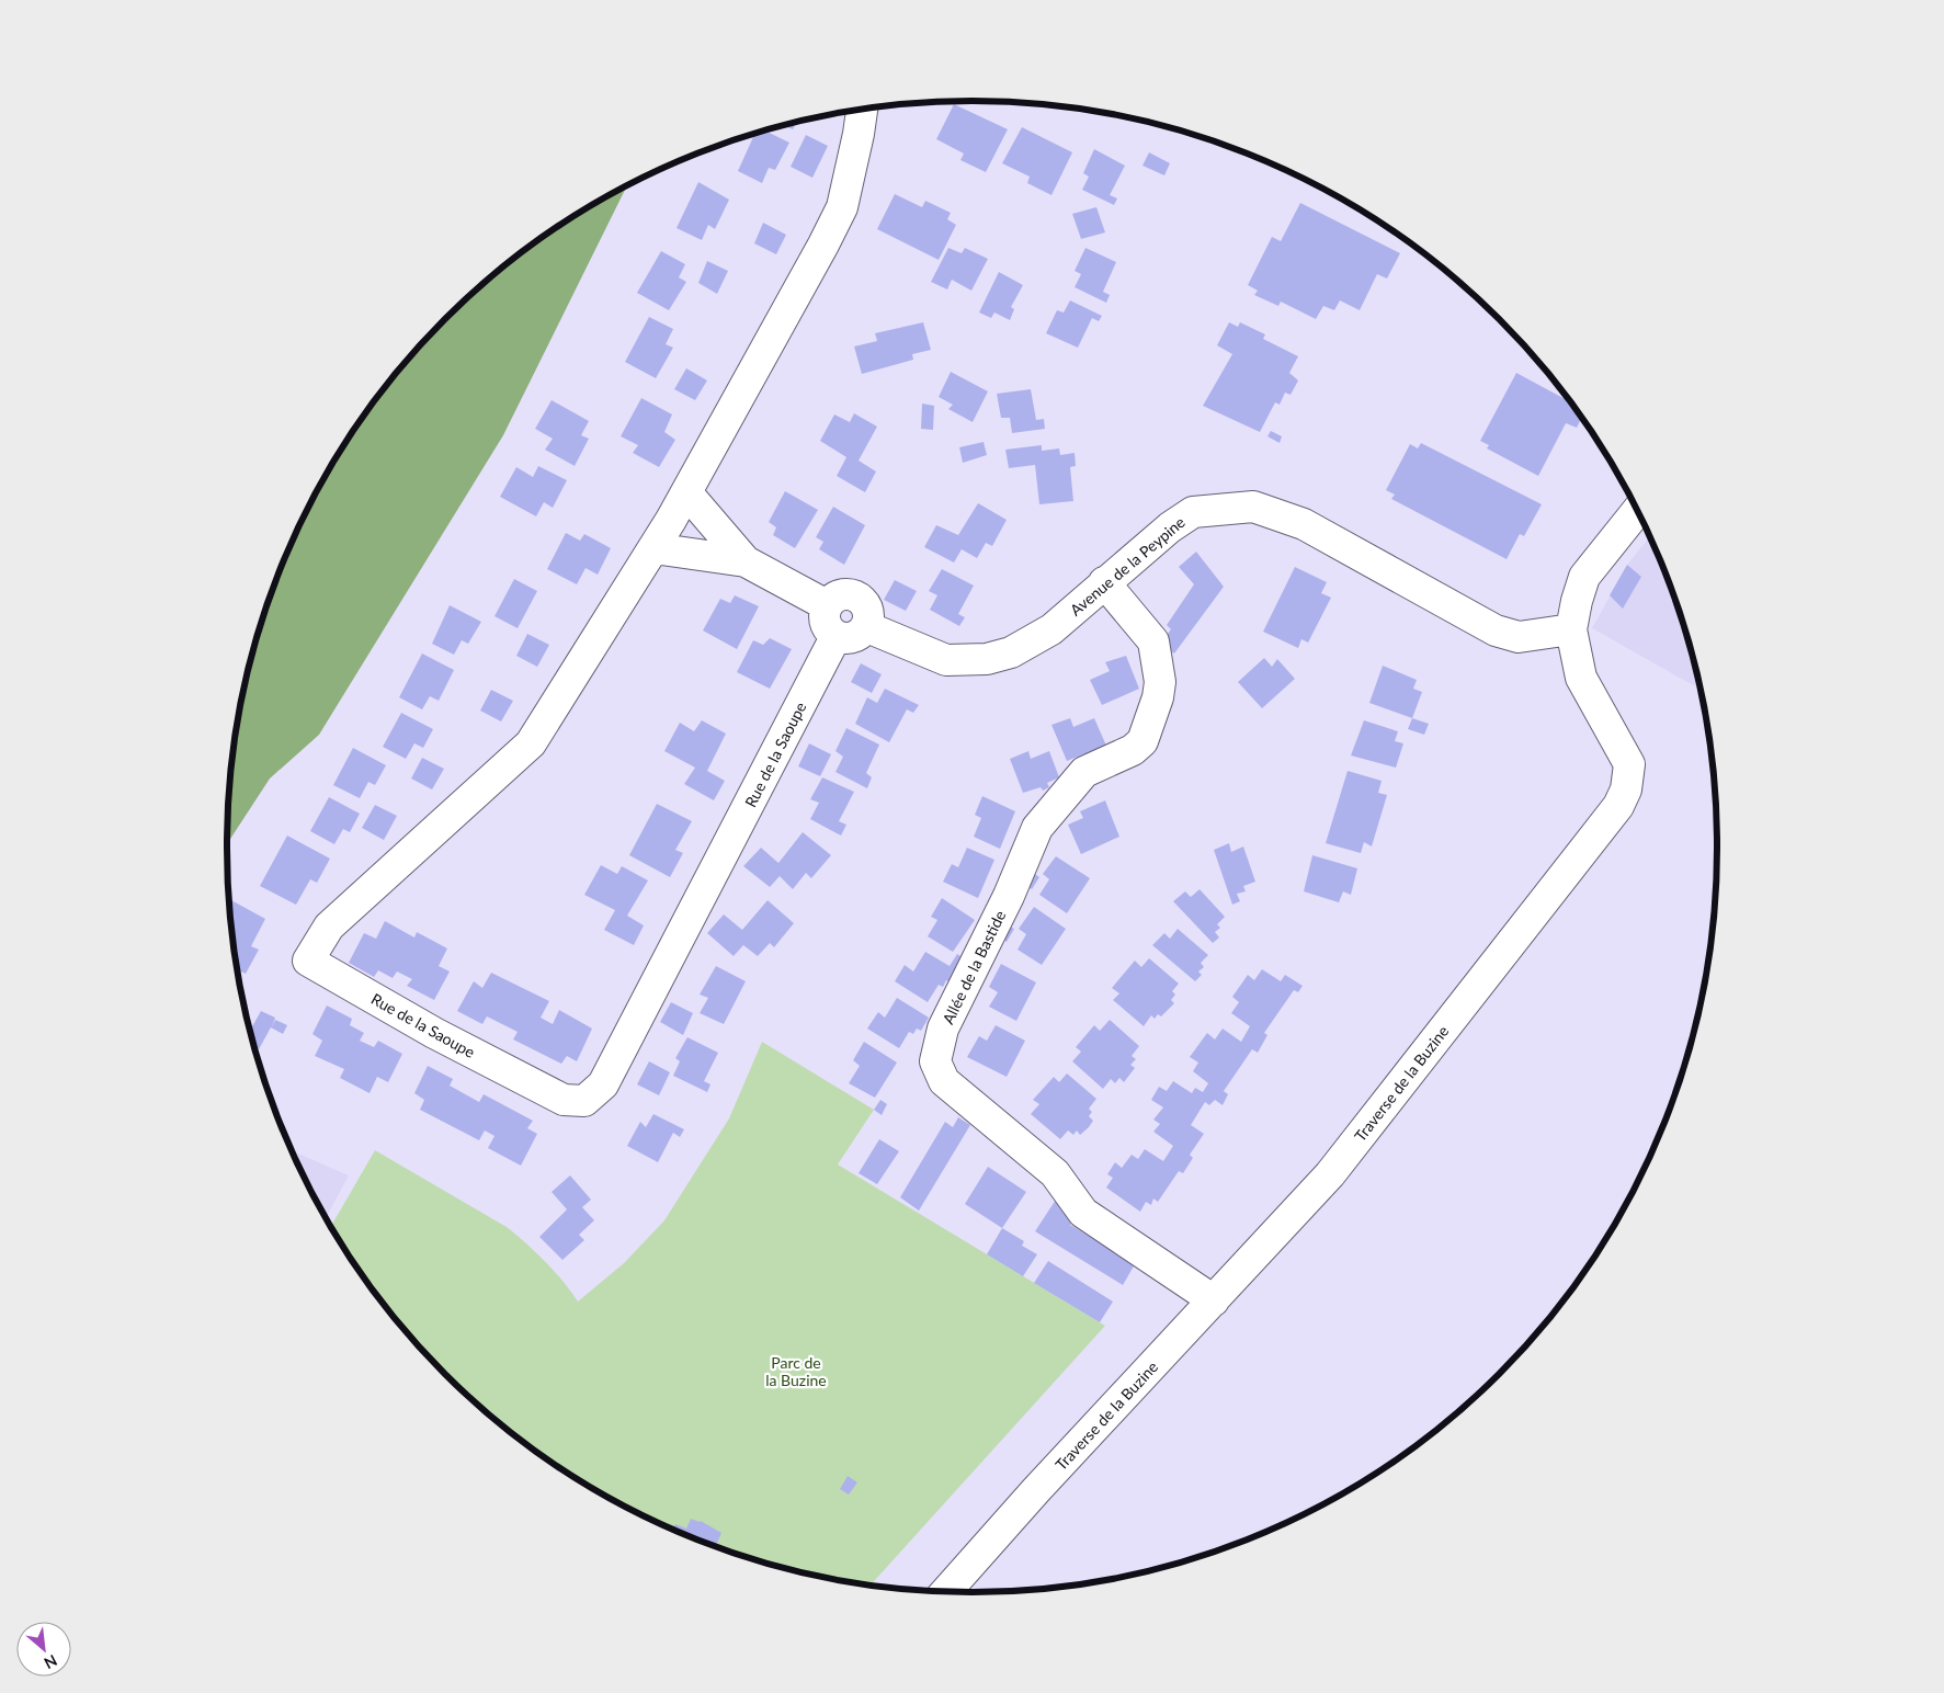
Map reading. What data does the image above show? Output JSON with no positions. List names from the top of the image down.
{
  "streets": {
    "street": [
      "Avenue de la Peypine",
      "Rue de la Saoupe",
      "Allée de la Bastide",
      "Traverse de la Buzine"
    ]
  },
  "crossings": [
    ["Avenue de la Peypine", "Rue de la Saoupe"],
    ["Avenue de la Peypine", "Allée de la Bastide"],
    ["Avenue de la Peypine", "Traverse de la Buzine"],
    ["Allée de la Bastide", "Traverse de la Buzine"]
  ],
  "parks": ["Parc de la Buzine"],
  "north": "bottom right"
}
